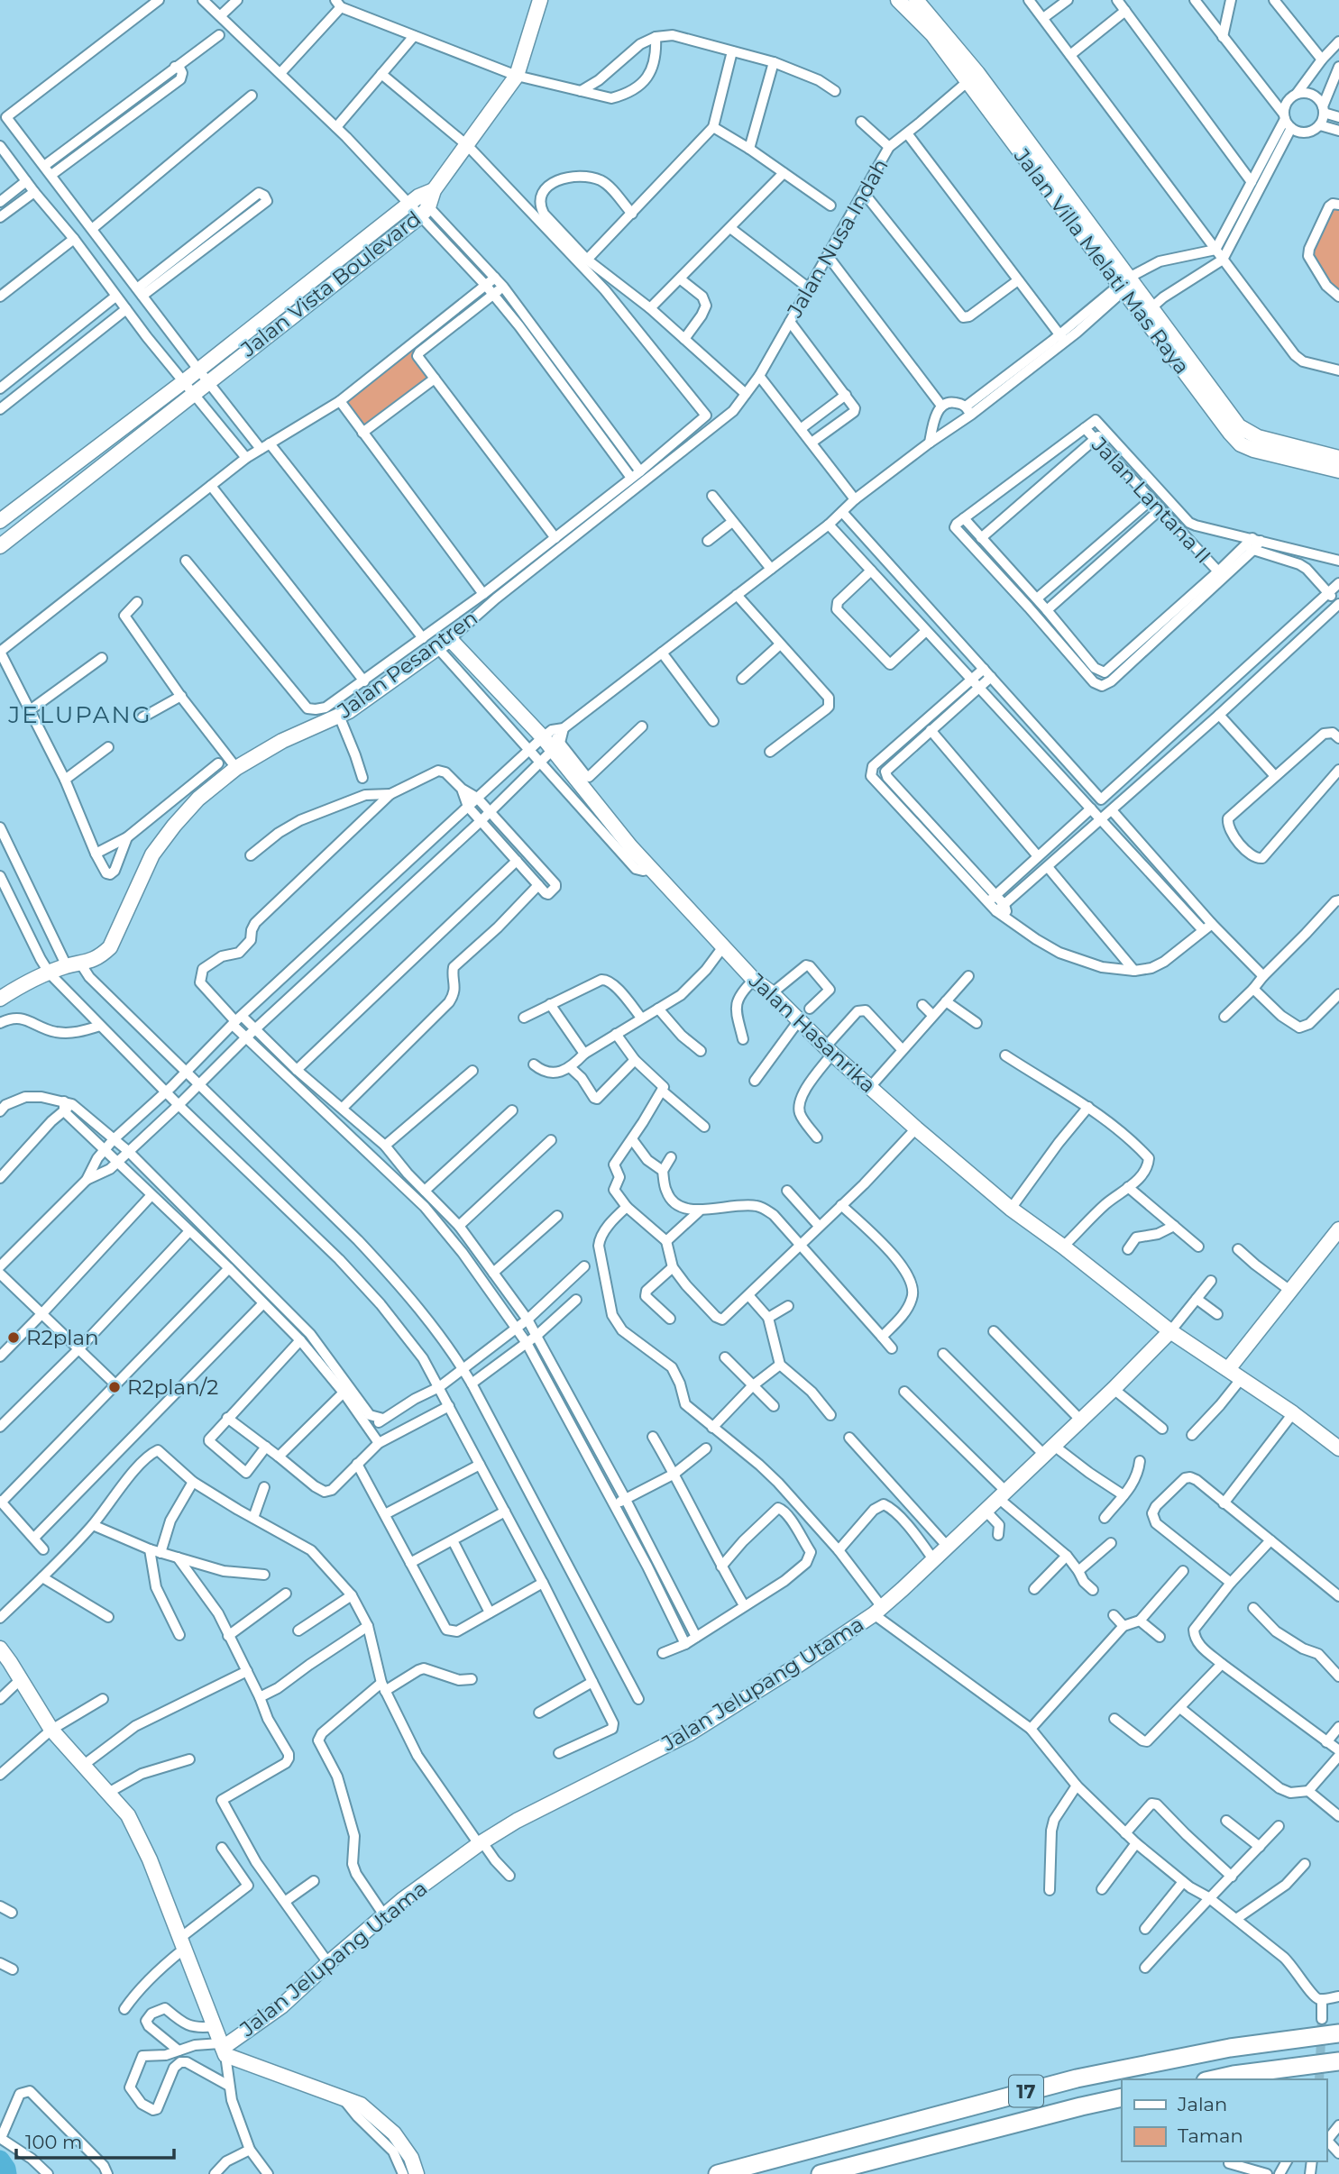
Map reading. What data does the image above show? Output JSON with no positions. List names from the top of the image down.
{
  "streets": {
    "highway": ["17"],
    "street": [
      "Jalan Nusa Indah",
      "Jalan Villa Melati Mas Raya",
      "Jalan Vista Boulevard",
      "Jalan Lantana II",
      "Jalan Pesantren",
      "Jalan Hasanrika",
      "Jalan Jelupang Utama"
    ]
  },
  "crossings": [
    ["Jalan Nusa Indah", "Jalan Villa Melati Mas Raya"],
    ["Jalan Nusa Indah", "Jalan Pesantren"],
    ["Jalan Pesantren", "Jalan Hasanrika"],
    ["Jalan Hasanrika", "Jalan Jelupang Utama"]
  ],
  "districts": ["JELUPANG"],
  "places": ["R2plan", "R2plan/2"],
  "legend": ["Jalan", "Taman"],
  "scale_bar": "100 m"
}
